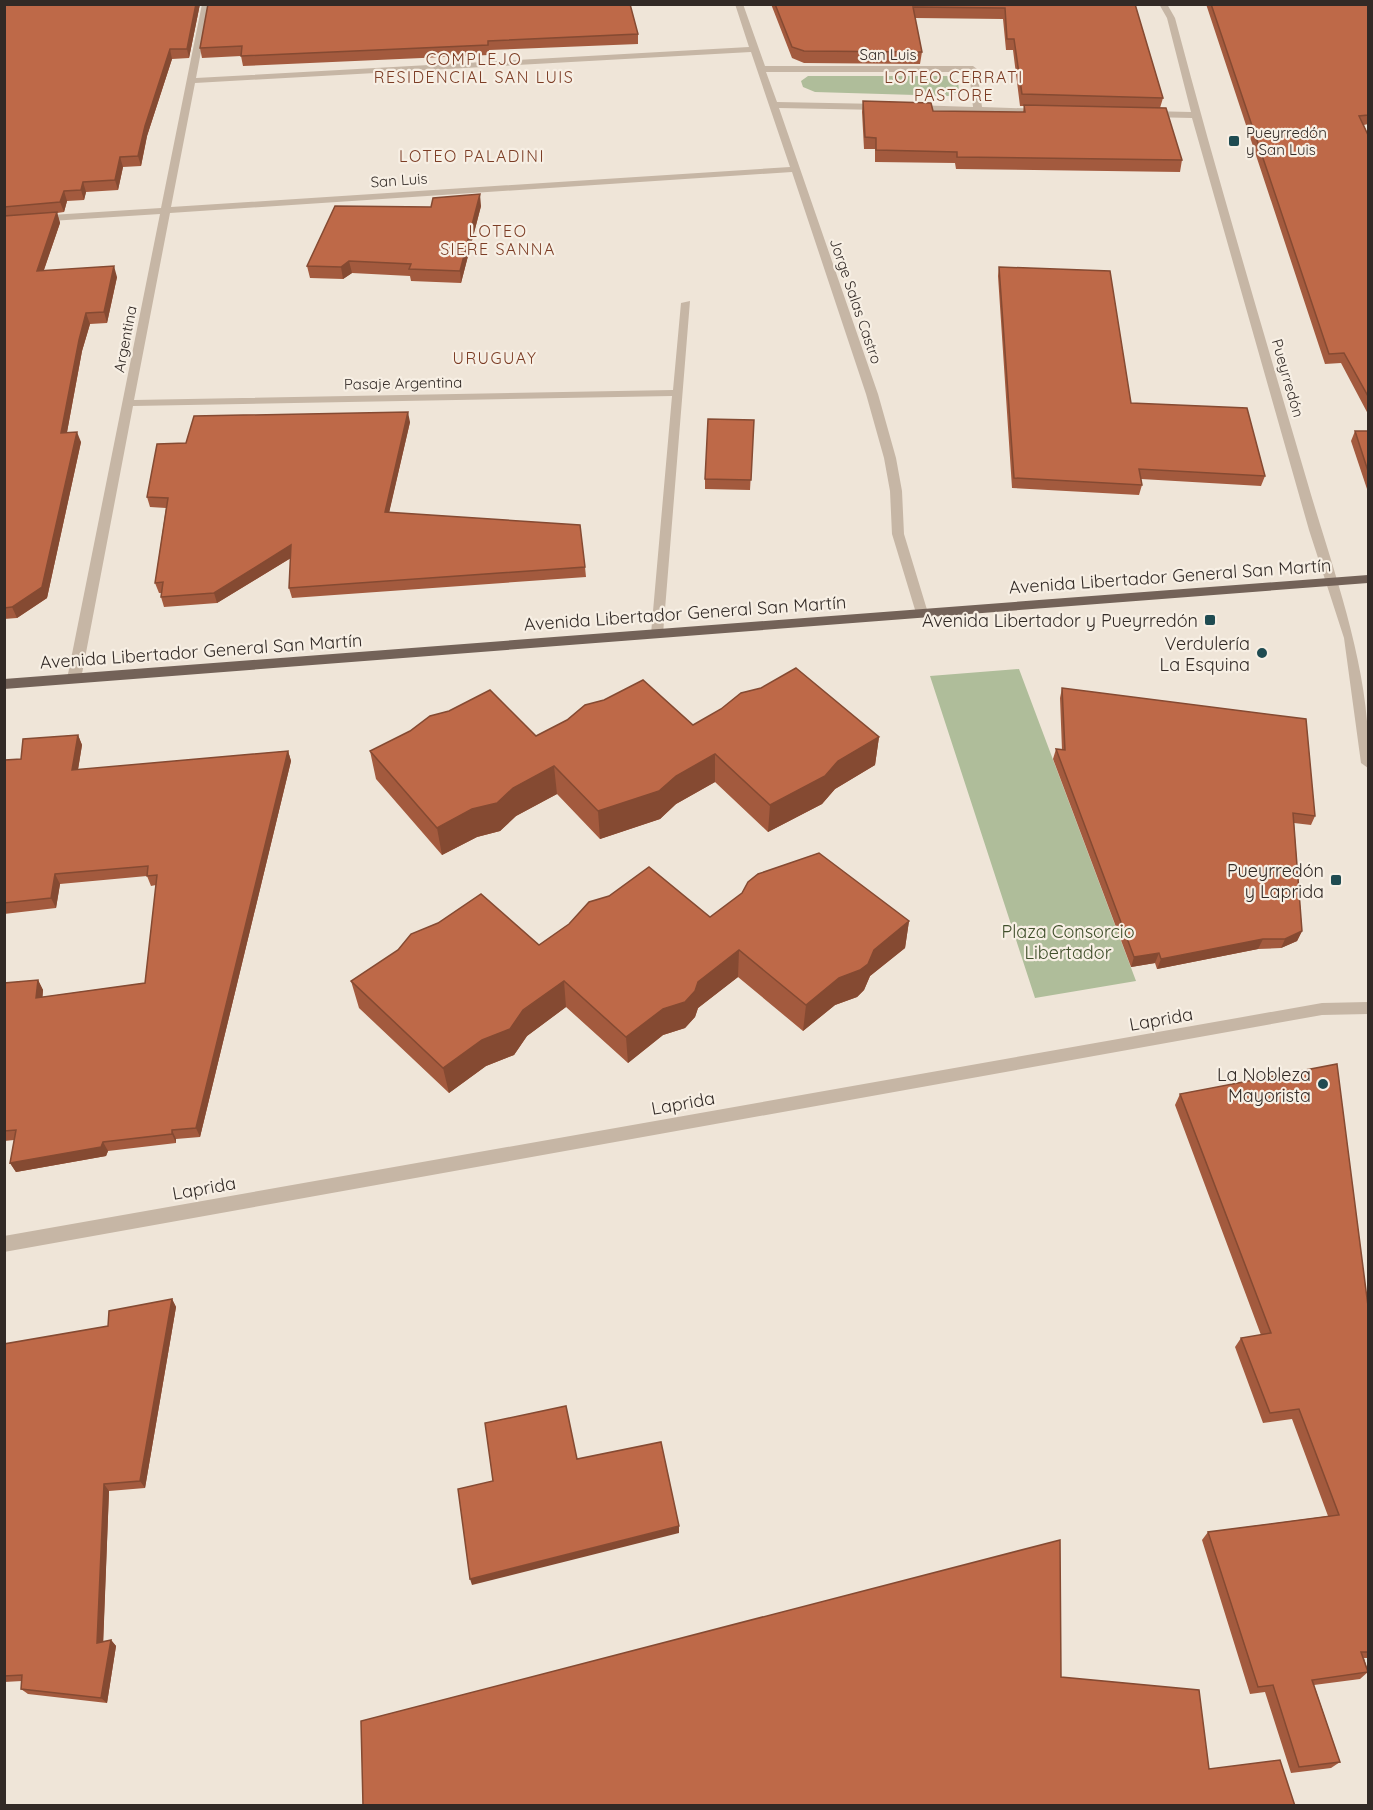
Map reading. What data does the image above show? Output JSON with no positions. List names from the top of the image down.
{
  "streets": {
    "main road": ["Avenida Libertador General San Martín"],
    "street": [
      "San Luis",
      "Jorge Salas Castro",
      "Argentina",
      "Pueyrredón",
      "Pasaje Argentina",
      "Laprida"
    ]
  },
  "crossings": [
    ["San Luis", "Jorge Salas Castro"],
    ["San Luis", "Argentina"],
    ["Jorge Salas Castro", "Avenida Libertador General San Martín"],
    ["Argentina", "Pasaje Argentina"],
    ["Argentina", "Avenida Libertador General San Martín"],
    ["Pueyrredón", "Avenida Libertador General San Martín"]
  ],
  "districts": [
    "COMPLEJO RESIDENCIAL SAN LUIS",
    "LOTEO CERRATI PASTORE",
    "LOTEO PALADINI",
    "LOTEO SIERE SANNA",
    "URUGUAY"
  ],
  "parks": ["Plaza Consorcio Libertador"],
  "places": {
    "transit": ["Pueyrredón y San Luis", "Avenida Libertador y Pueyrredón", "Pueyrredón y Laprida"],
    "other": ["Verdulería La Esquina", "La Nobleza Mayorista"]
  }
}
